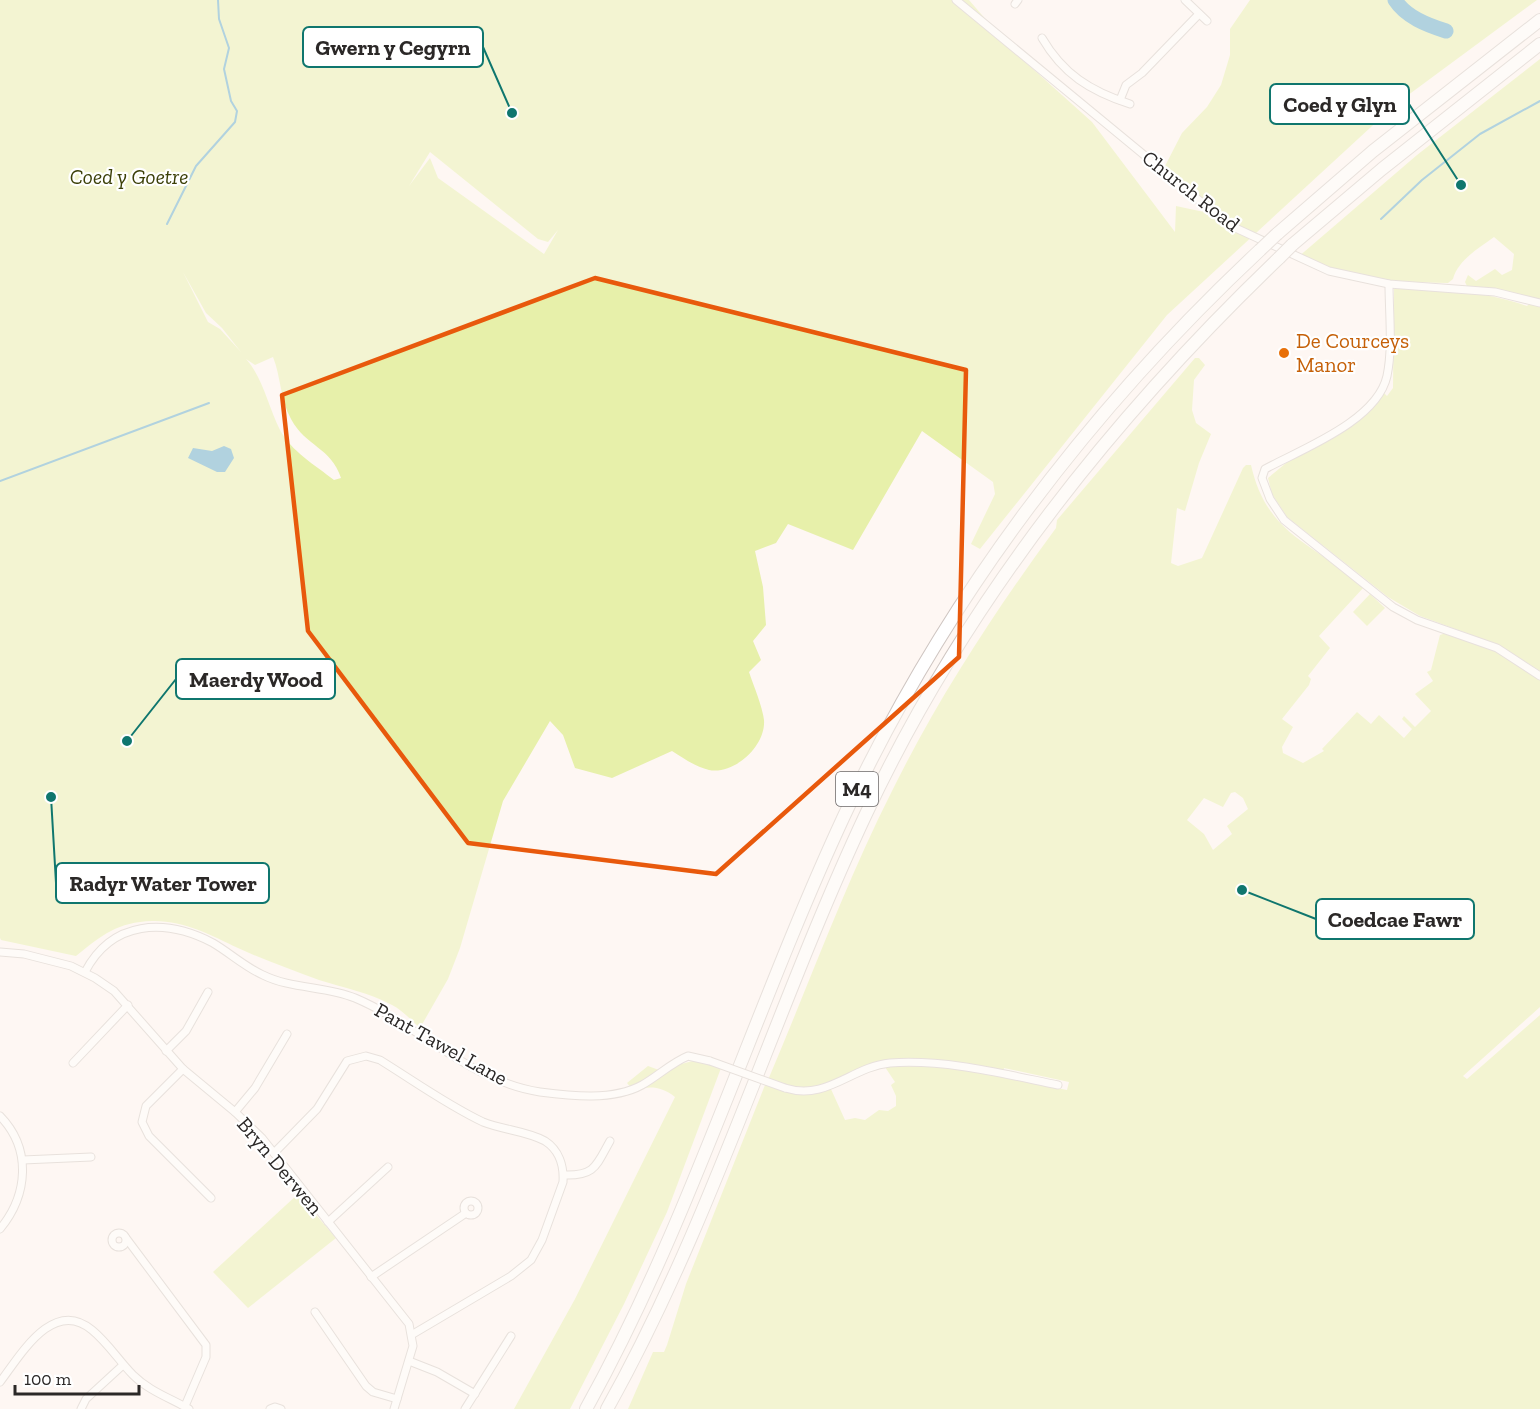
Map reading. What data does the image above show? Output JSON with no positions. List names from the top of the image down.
{
  "streets": {
    "highway": ["M4"],
    "street": ["Church Road", "Pant Tawel Lane", "Bryn Derwen"]
  },
  "crossings": [
    ["Pant Tawel Lane", "Bryn Derwen"]
  ],
  "parks": ["Coed y Goetre"],
  "places": [
    "Gwern y Cegyrn",
    "Coed y Glyn",
    "De Courceys Manor",
    "Maerdy Wood",
    "Radyr Water Tower",
    "Coedcae Fawr"
  ],
  "scale_bar": "100 m"
}
